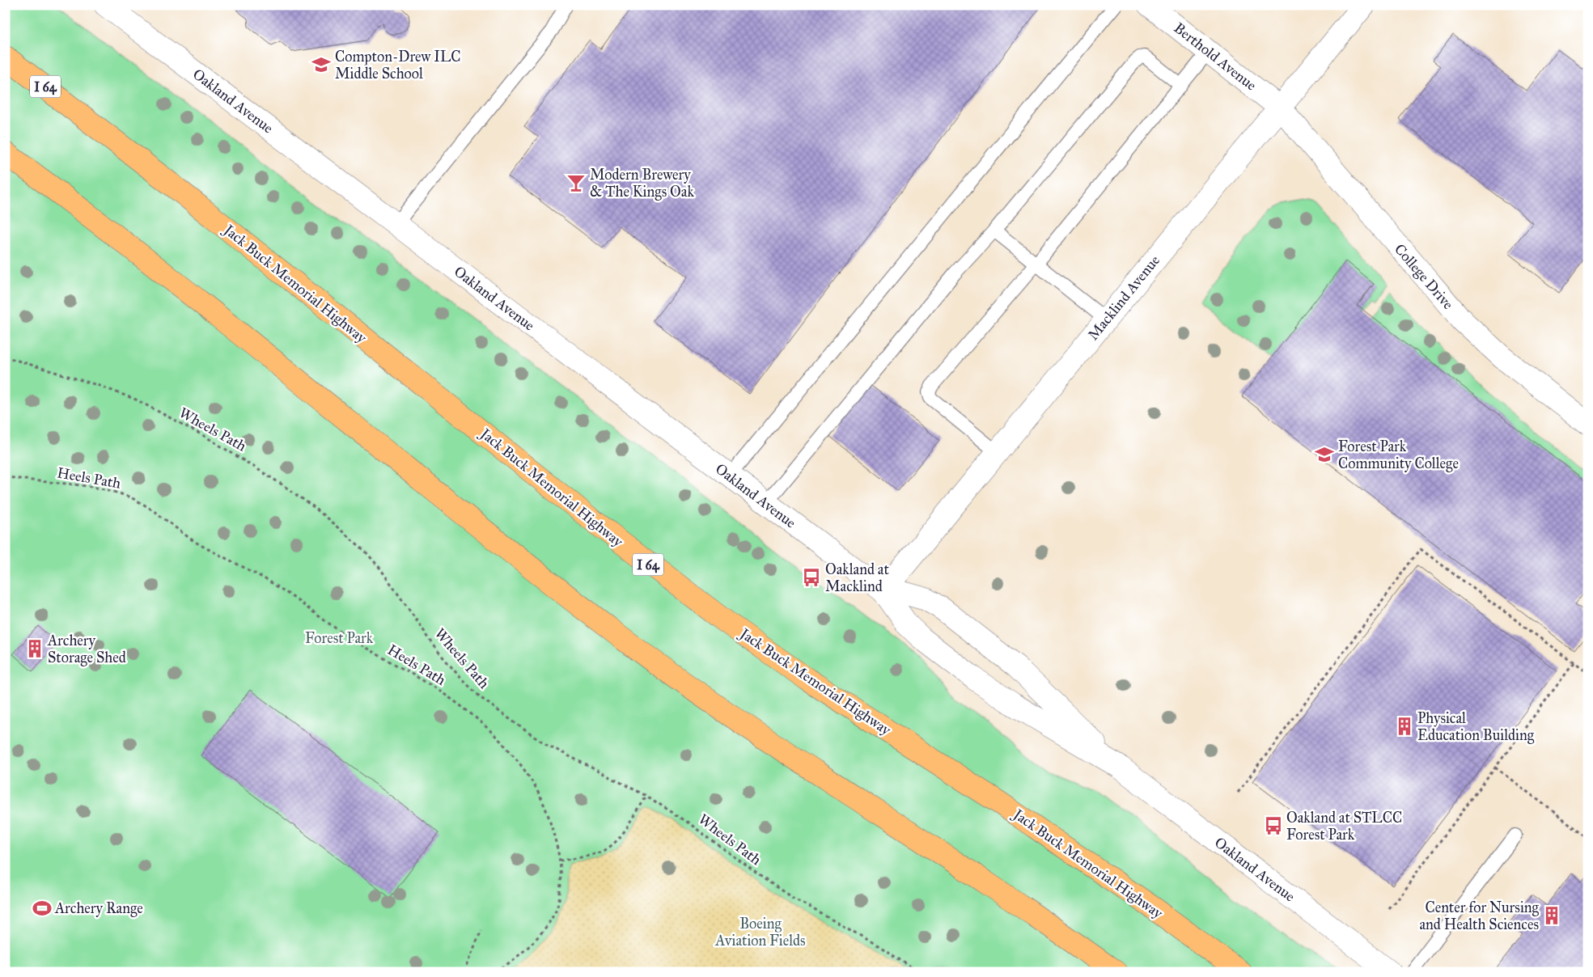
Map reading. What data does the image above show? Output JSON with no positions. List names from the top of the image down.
{
  "streets": {
    "highway": ["I 64", "Jack Buck Memorial Highway"],
    "street": [
      "Berthold Avenue",
      "Oakland Avenue",
      "College Drive",
      "Macklind Avenue"
    ],
    "path": ["Wheels Path", "Heels Path"]
  },
  "crossings": [
    ["Berthold Avenue", "College Drive"],
    ["Berthold Avenue", "Macklind Avenue"],
    ["Oakland Avenue", "Macklind Avenue"],
    ["College Drive", "Macklind Avenue"]
  ],
  "parks": ["Forest Park", "Boeing Aviation Fields"],
  "places": {
    "school or university": ["Compton-Drew ILC Middle School", "Forest Park Community College"],
    "bar": ["Modern Brewery & The Kings Oak"],
    "bus stop": ["Oakland at Macklind", "Oakland at STLCC Forest Park"],
    "building": ["Archery Storage Shed", "Physical Education Building", "Center for Nursing and Health Sciences"],
    "sports": ["Archery Range"]
  }
}
